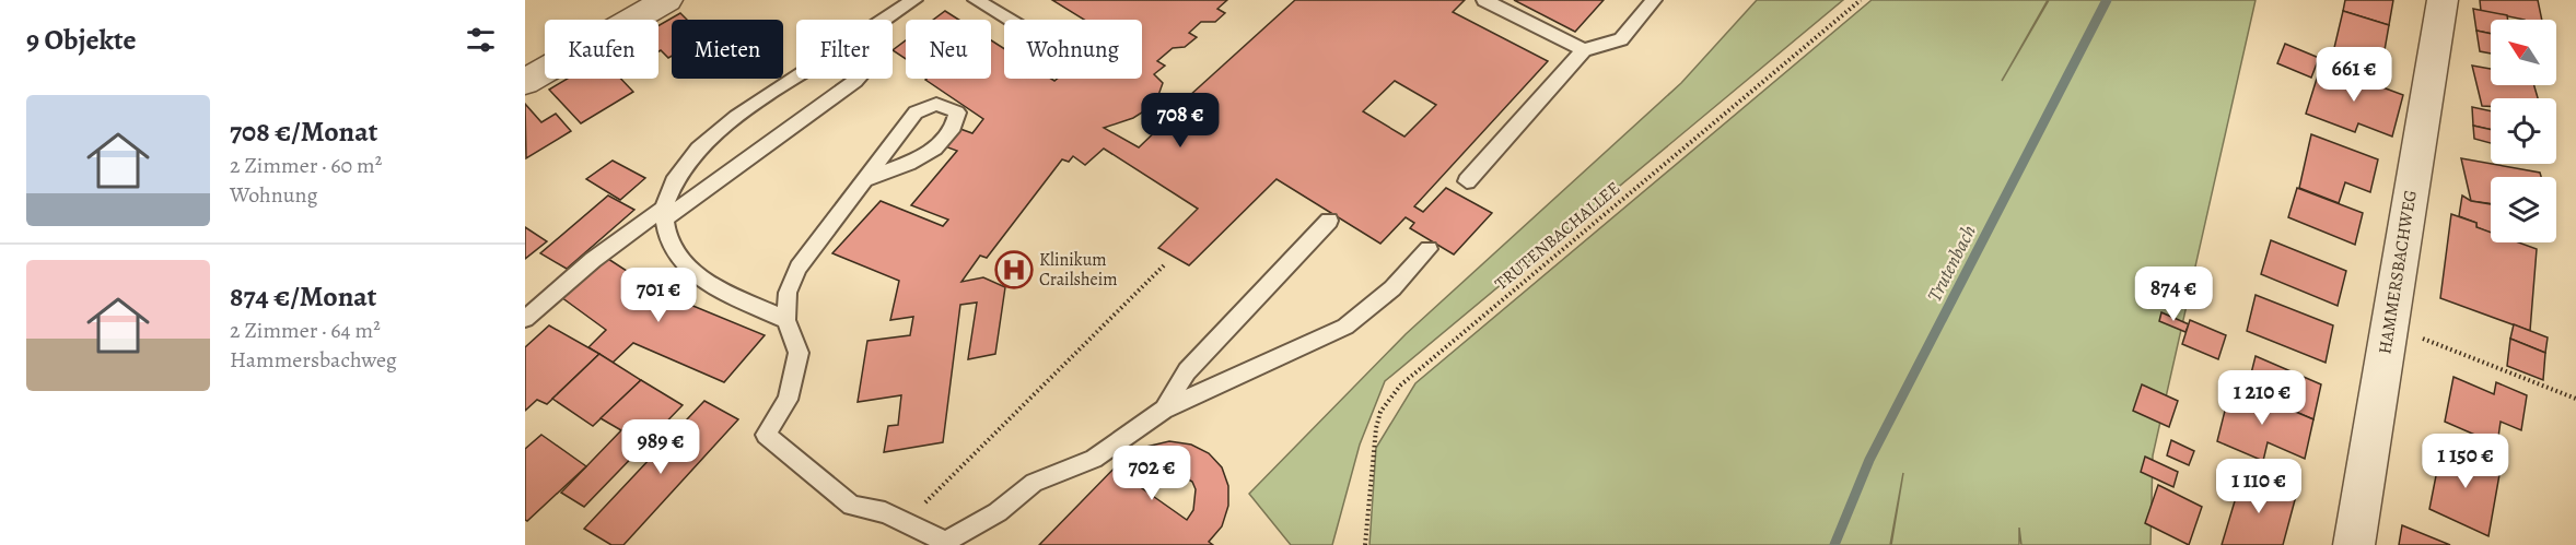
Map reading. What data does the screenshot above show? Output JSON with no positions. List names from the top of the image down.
{
  "streets": {
    "street": ["HAMMERSBACHWEG"],
    "path": ["TRUTENBACHALLEE"]
  },
  "water": ["Trutenbach"],
  "places": {
    "hospital": ["Klinikum Crailsheim"]
  },
  "north": "top left",
  "page": {
    "heading": "9 Objekte",
    "chip": [
      "Kaufen",
      "Mieten",
      "Filter",
      "Neu",
      "Wohnung"
    ],
    "price": [
      "661 €",
      "708 €",
      "874 €",
      "701 €",
      "1 210 €",
      "989 €",
      "1 150 €",
      "702 €",
      "1 110 €"
    ],
    "list": [
      {
        "name": "708 €/Monat",
        "note": "2 Zimmer · 60 m² · Wohnung"
      },
      {
        "name": "874 €/Monat",
        "note": "2 Zimmer · 64 m² · Hammersbachweg"
      }
    ]
  }
}
